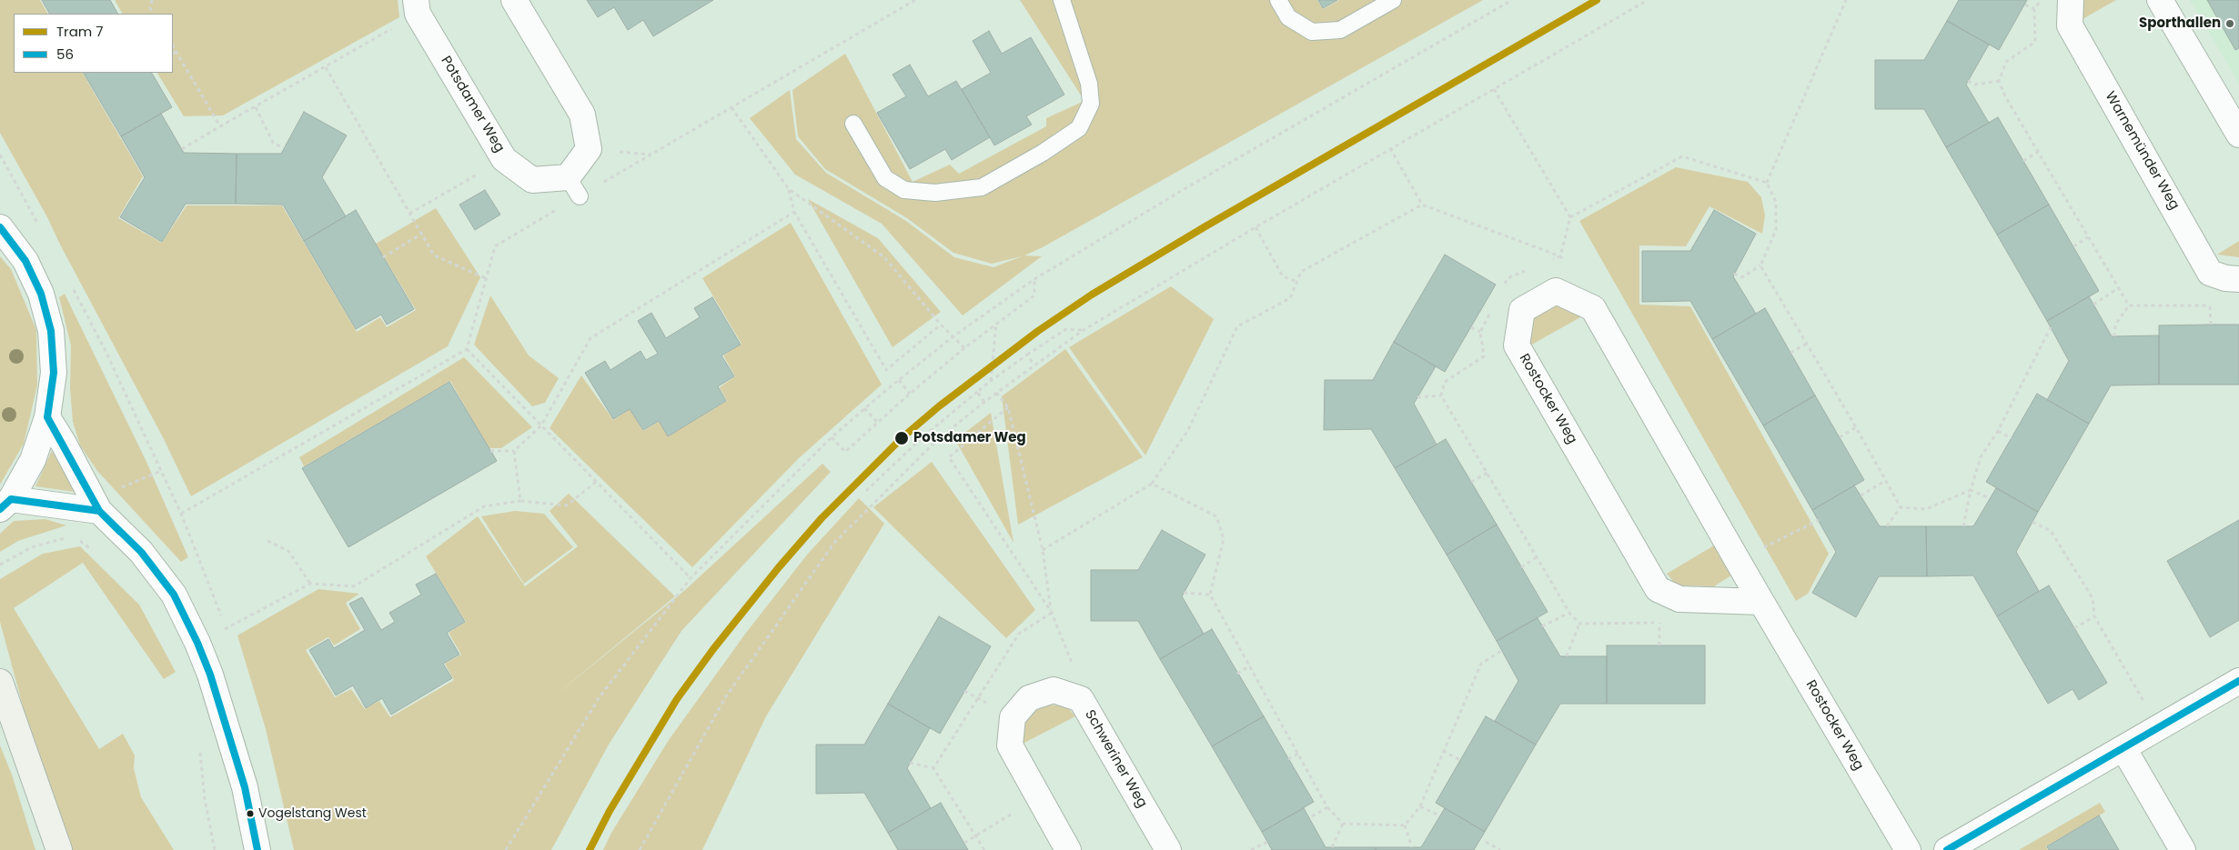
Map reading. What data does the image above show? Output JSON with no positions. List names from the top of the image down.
{
  "streets": {
    "street": [
      "Potsdamer Weg",
      "Warnemünder Weg",
      "Rostocker Weg",
      "Schweriner Weg"
    ]
  },
  "places": ["Sporthallen", "Potsdamer Weg", "Vogelstang West"],
  "lines": ["tram line 7", "transit line 56"],
  "legend": ["Tram 7", "56"]
}
